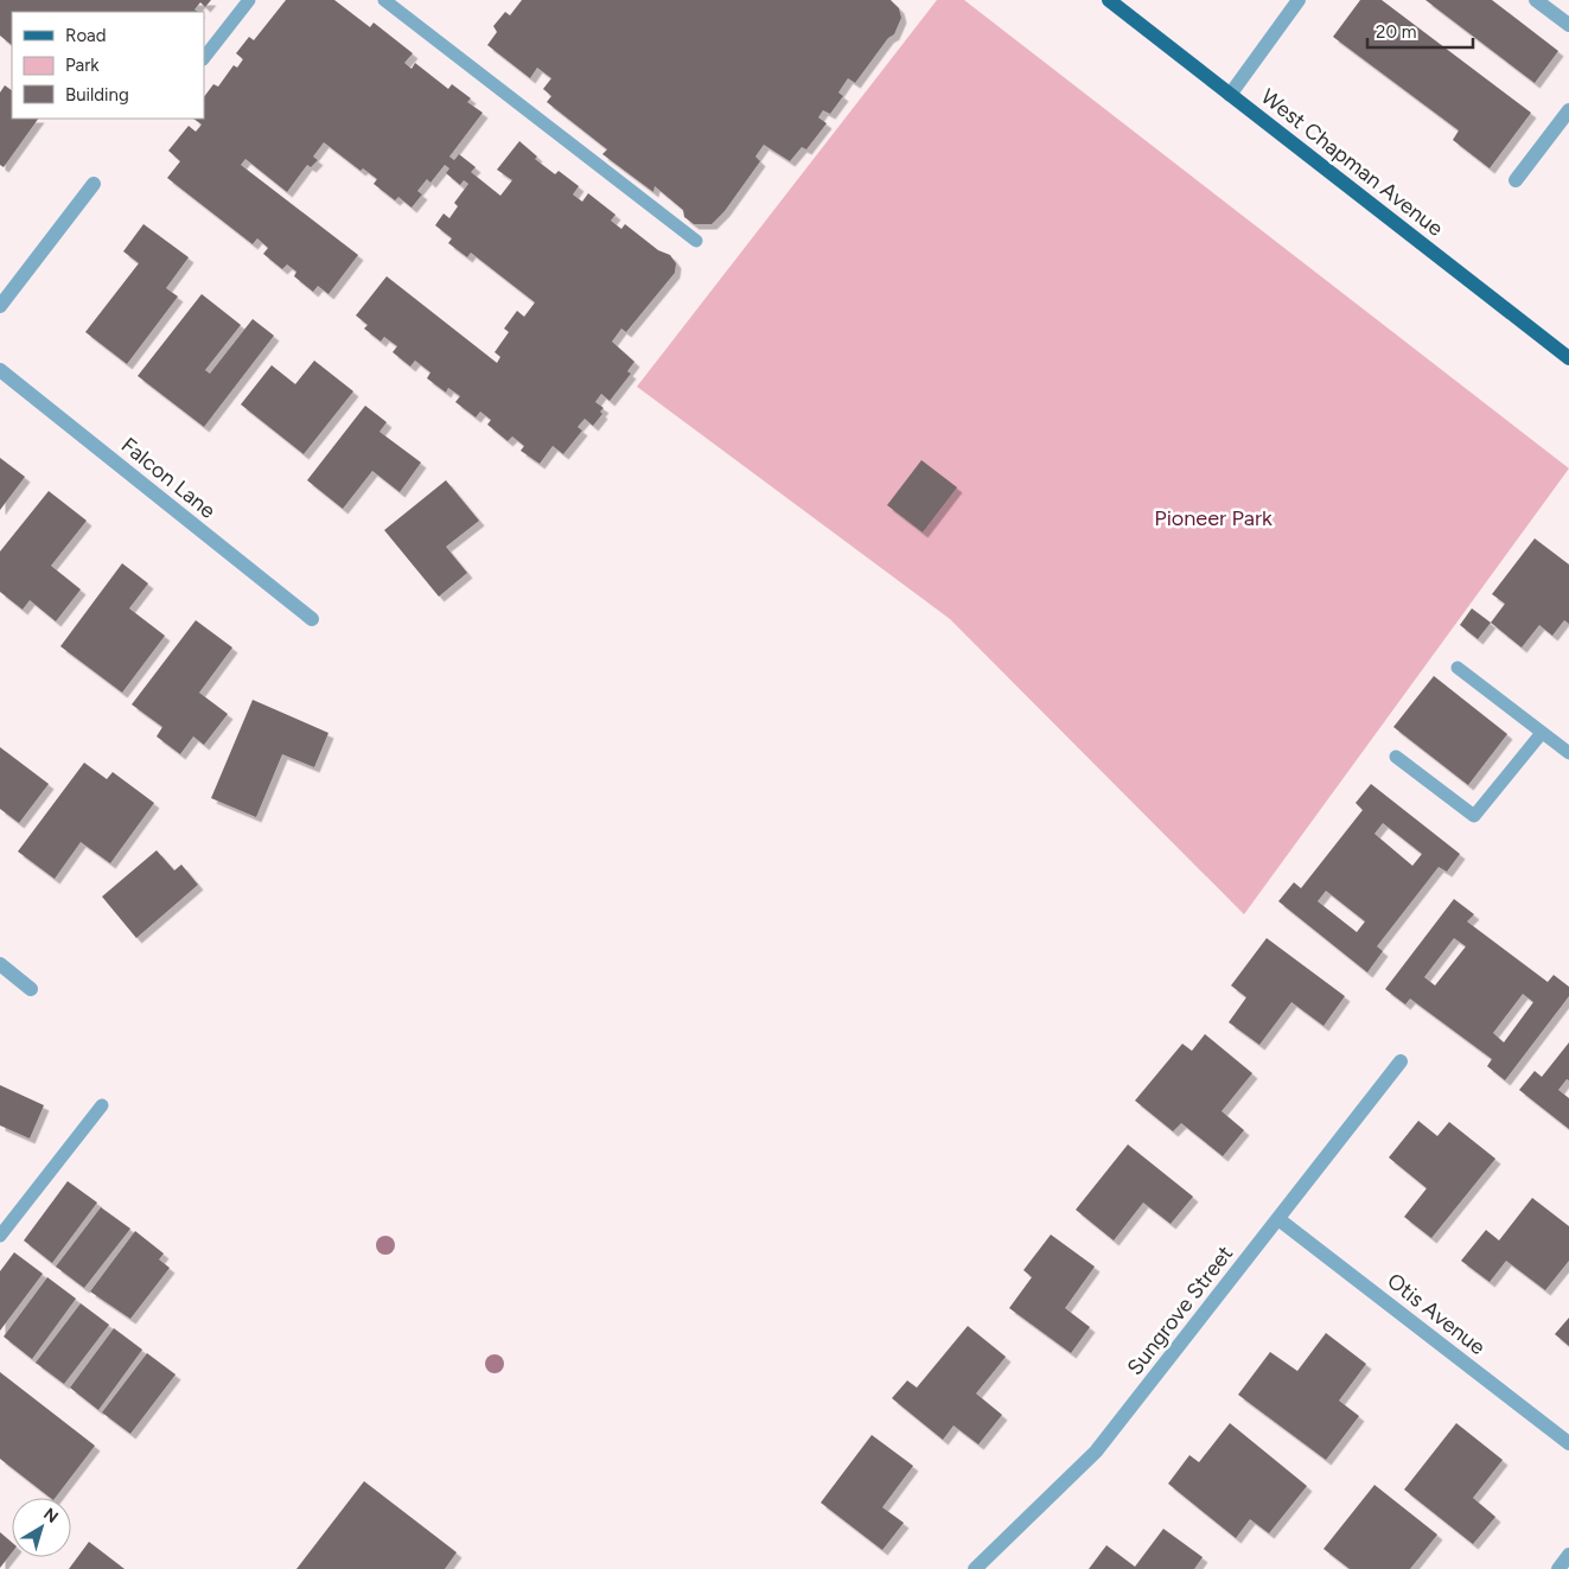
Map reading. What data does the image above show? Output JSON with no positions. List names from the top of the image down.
{
  "streets": {
    "main road": ["West Chapman Avenue"],
    "street": ["Falcon Lane", "Sungrove Street", "Otis Avenue"]
  },
  "crossings": [
    ["Sungrove Street", "Otis Avenue"]
  ],
  "parks": ["Pioneer Park"],
  "legend": ["Road", "Park", "Building"],
  "scale_bar": "20 m",
  "north": "top right"
}
